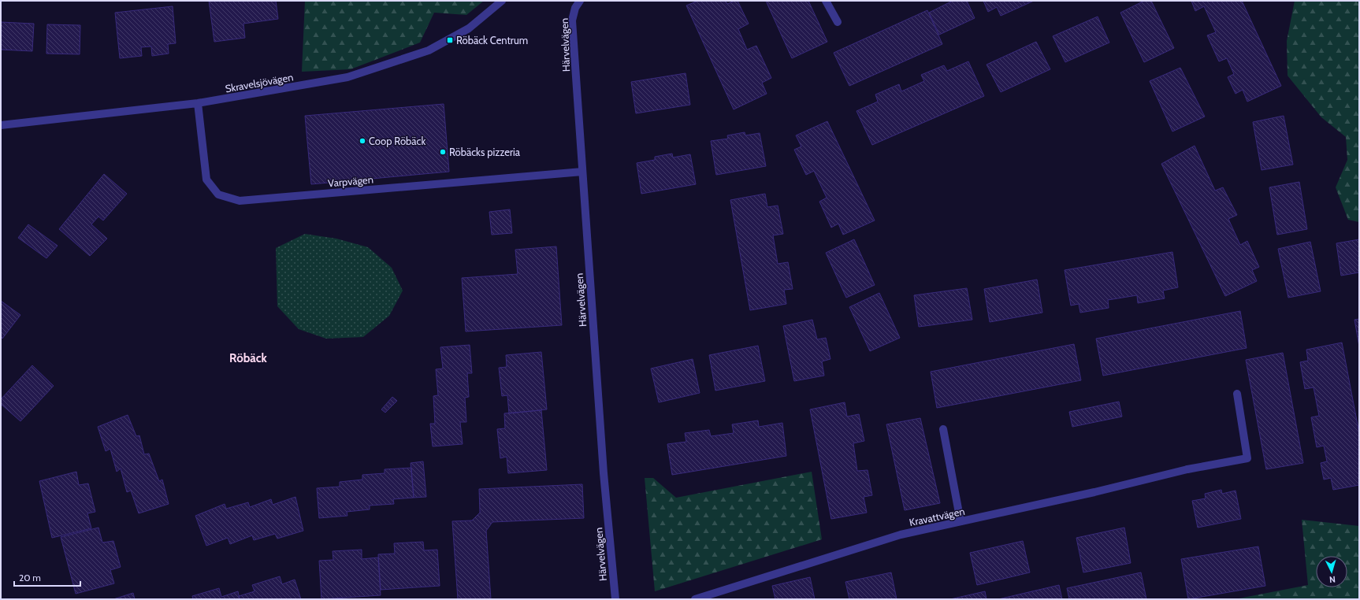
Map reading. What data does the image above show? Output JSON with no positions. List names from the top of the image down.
{
  "streets": {
    "street": [
      "Härvelvägen",
      "Skravelsjövägen",
      "Varpvägen",
      "Kravattvägen"
    ]
  },
  "crossings": [
    ["Härvelvägen", "Varpvägen"],
    ["Skravelsjövägen", "Varpvägen"]
  ],
  "districts": ["Röbäck"],
  "places": {
    "transit": ["Röbäck Centrum"],
    "other": ["Coop Röbäck", "Röbäcks pizzeria"]
  },
  "scale_bar": "20 m",
  "north": "bottom"
}
